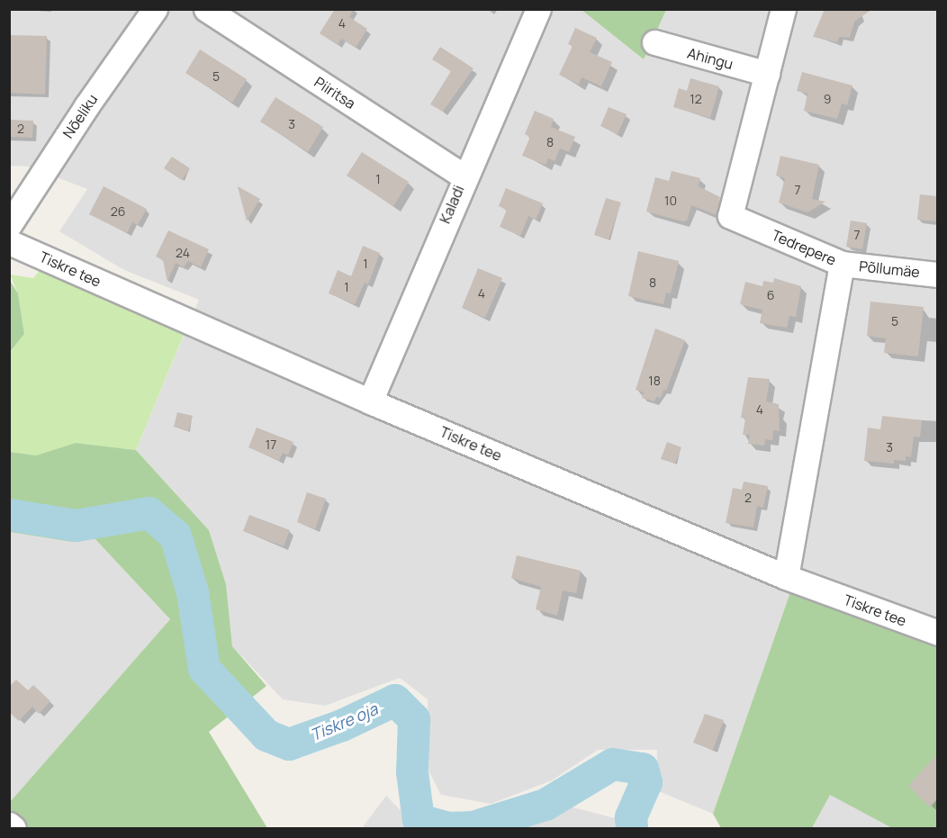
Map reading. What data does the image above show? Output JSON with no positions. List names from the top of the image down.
{
  "streets": {
    "street": [
      "Ahingu",
      "Piiritsa",
      "Nõeliku",
      "Kaladi",
      "Tedrepere",
      "Tiskre tee",
      "Põllumäe"
    ]
  },
  "crossings": [
    ["Ahingu", "Tedrepere"],
    ["Piiritsa", "Kaladi"],
    ["Kaladi", "Tiskre tee"],
    ["Tedrepere", "Tiskre tee"],
    ["Tedrepere", "Põllumäe"]
  ],
  "water": ["Tiskre oja"],
  "house_numbers": [
    "4",
    "5",
    "12",
    "9",
    "3",
    "2",
    "8",
    "1",
    "7",
    "10",
    "26",
    "7",
    "24",
    "1",
    "8",
    "1",
    "4",
    "6",
    "5",
    "18",
    "4",
    "17",
    "3",
    "2"
  ]
}
